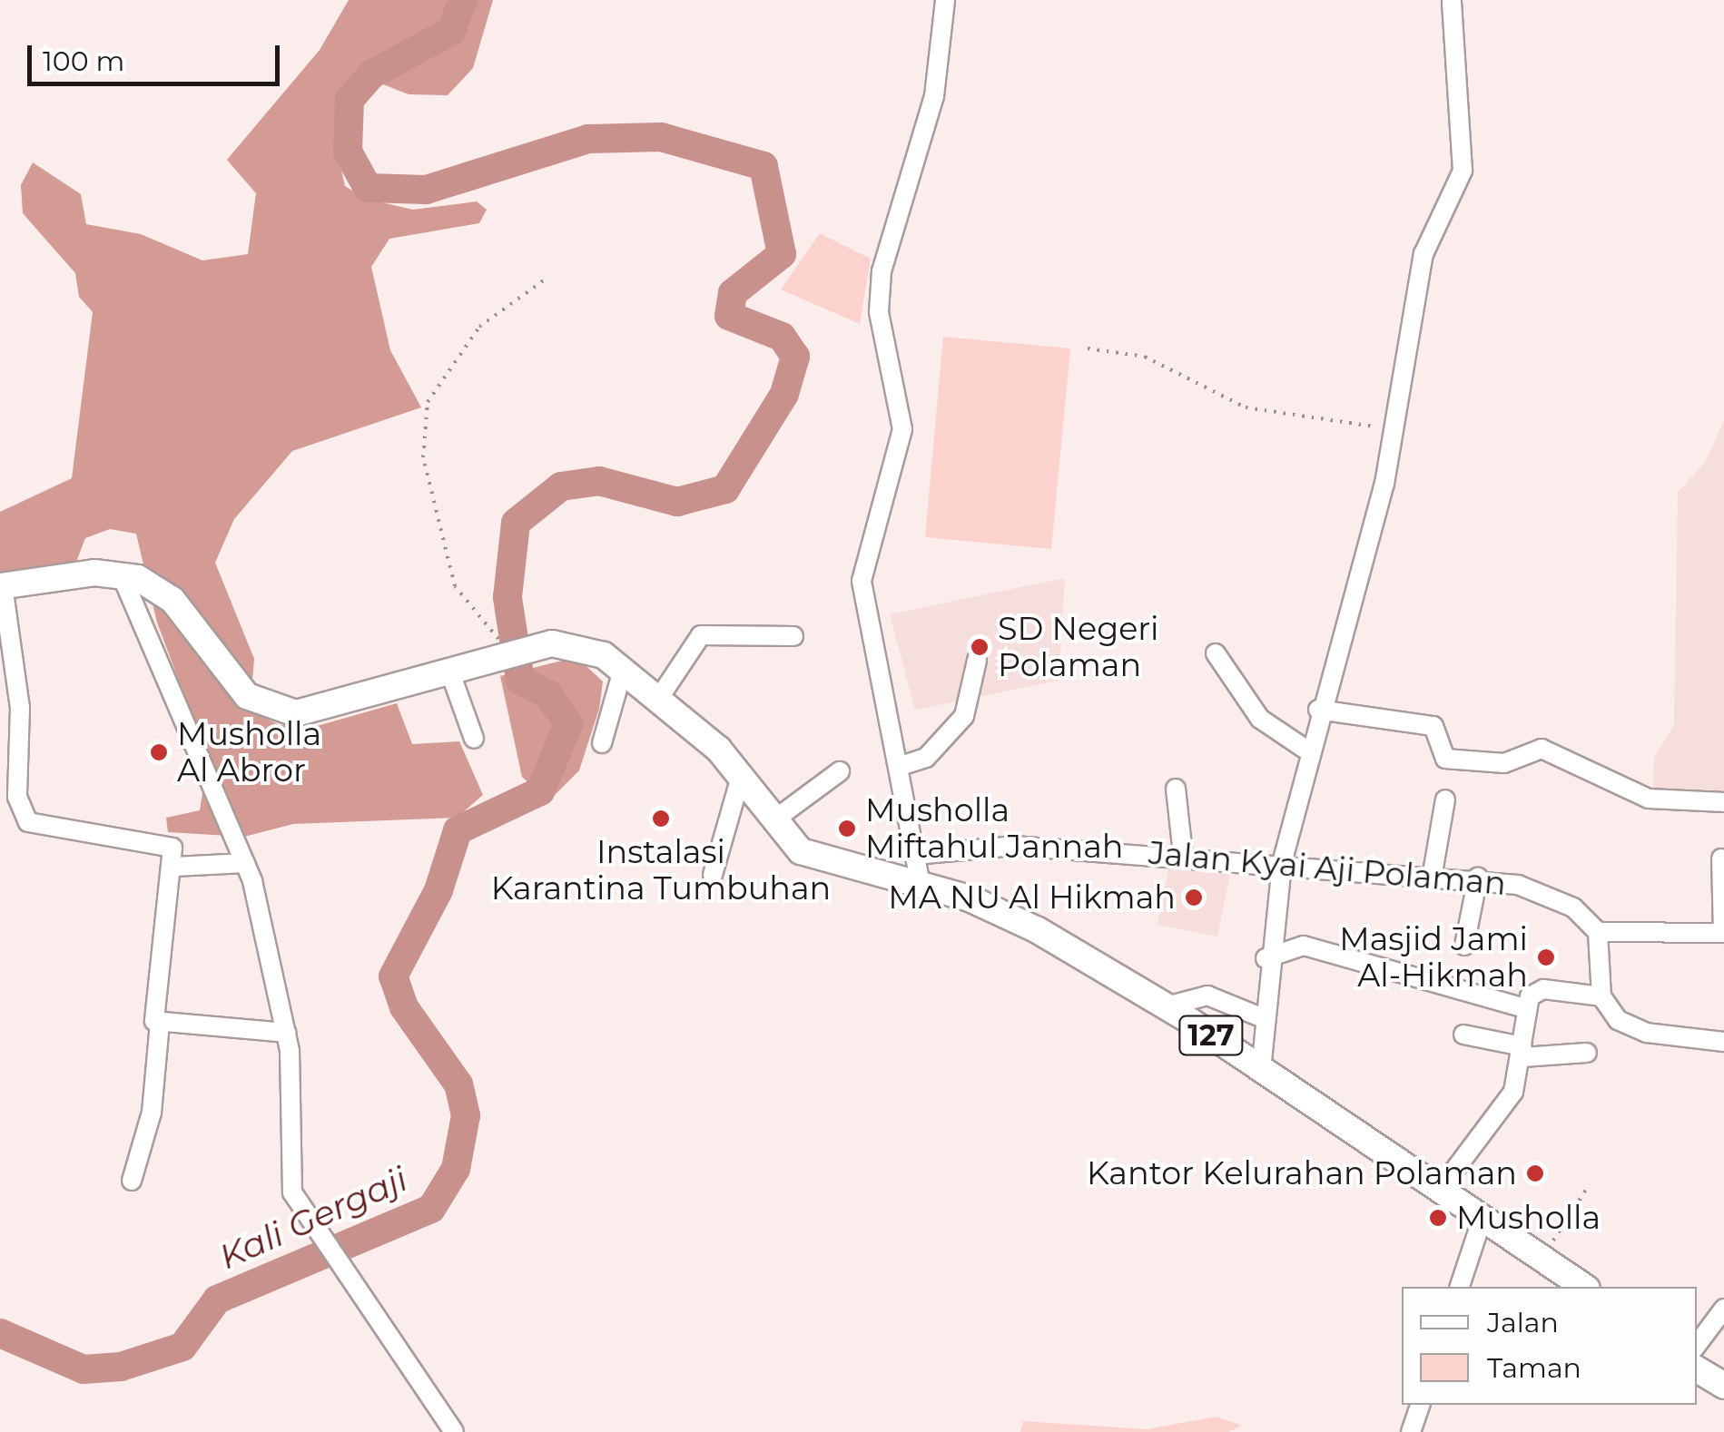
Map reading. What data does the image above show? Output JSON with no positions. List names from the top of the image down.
{
  "streets": {
    "main road": ["127"],
    "street": ["Jalan Kyai Aji Polaman"]
  },
  "water": ["Kali Gergaji"],
  "places": [
    "SD Negeri Polaman",
    "Musholla Al Abror",
    "Instalasi Karantina Tumbuhan",
    "Musholla Miftahul Jannah",
    "MA NU Al Hikmah",
    "Masjid Jami Al-Hikmah",
    "Kantor Kelurahan Polaman",
    "Musholla"
  ],
  "legend": ["Jalan", "Taman"],
  "scale_bar": "100 m"
}
